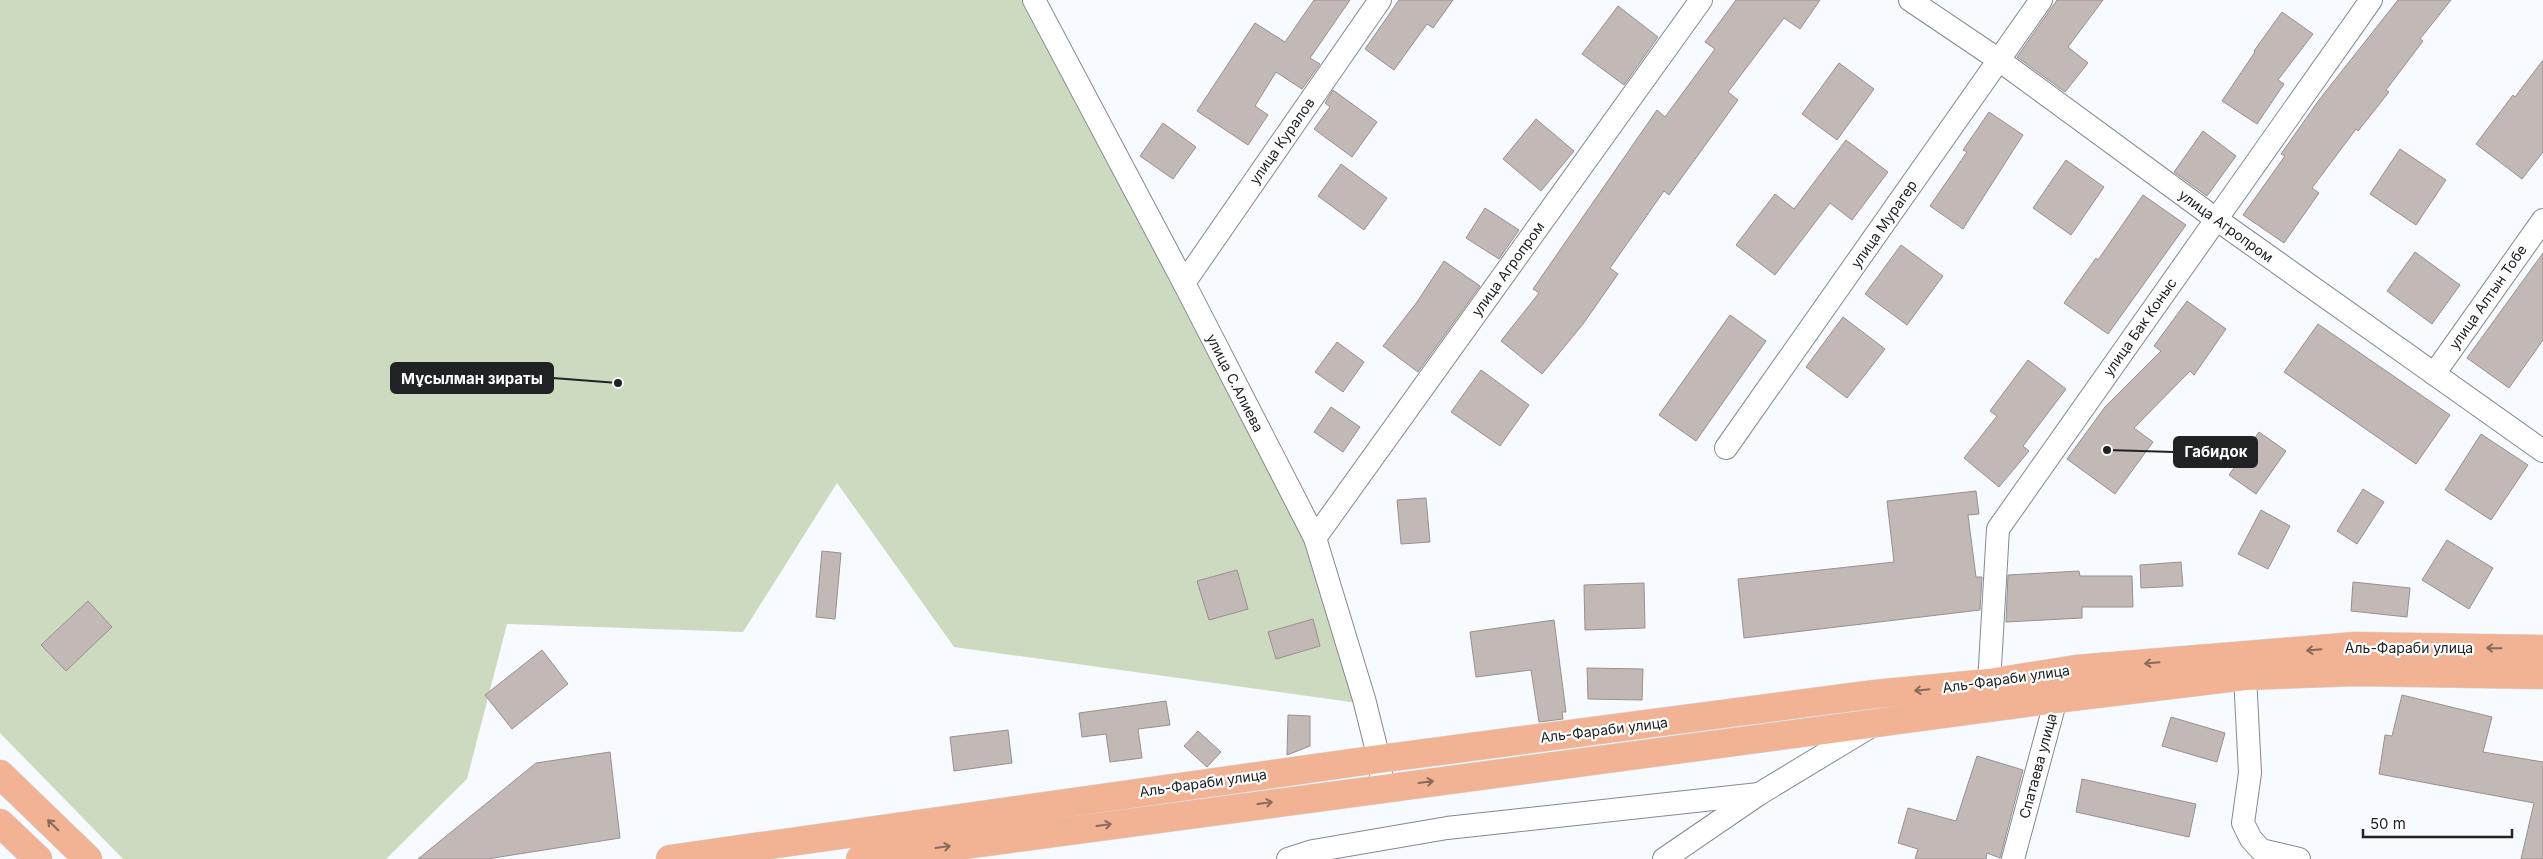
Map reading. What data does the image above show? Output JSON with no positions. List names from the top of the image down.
{
  "streets": {
    "main road": ["Аль-Фараби улица"],
    "street": [
      "улица Куралов",
      "улица Мурагер",
      "улица Агропром",
      "улица Алтын Тобе",
      "улица Бак Коныс",
      "улица С.Алиева",
      "Спатаева улица"
    ]
  },
  "crossings": [
    ["улица Куралов", "улица С.Алиева"],
    ["улица Мурагер", "улица Агропром"],
    ["улица Агропром", "улица Алтын Тобе"],
    ["улица Агропром", "улица Бак Коныс"],
    ["улица Агропром", "улица С.Алиева"],
    ["улица Бак Коныс", "Аль-Фараби улица"],
    ["улица С.Алиева", "Аль-Фараби улица"],
    ["Аль-Фараби улица", "Спатаева улица"]
  ],
  "places": ["Мұсылман зираты", "Габидок"],
  "scale_bar": "50 m"
}
